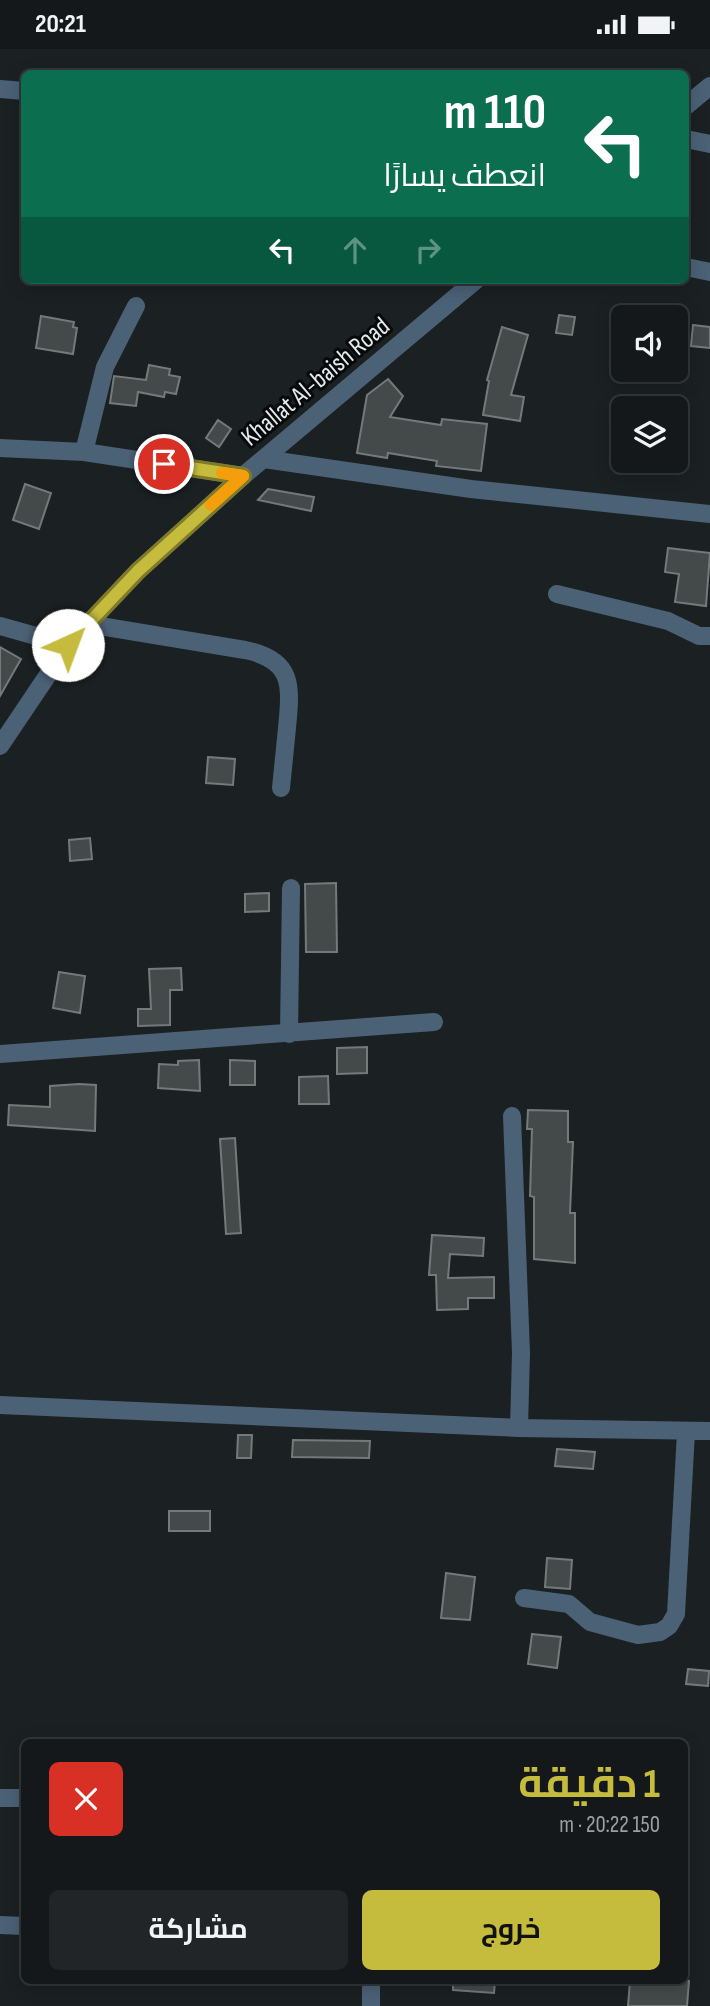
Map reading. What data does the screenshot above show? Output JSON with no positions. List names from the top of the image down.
{
  "streets": {
    "street": ["Khallat Al-baish Road"]
  },
  "page": {
    "status": "20:21",
    "turn": ["110 m", "انعطف يسارًا"],
    "heading": ["1 دقيقة", "150 m · 20:22"],
    "buttons": ["خروج", "مشاركة"]
  }
}
